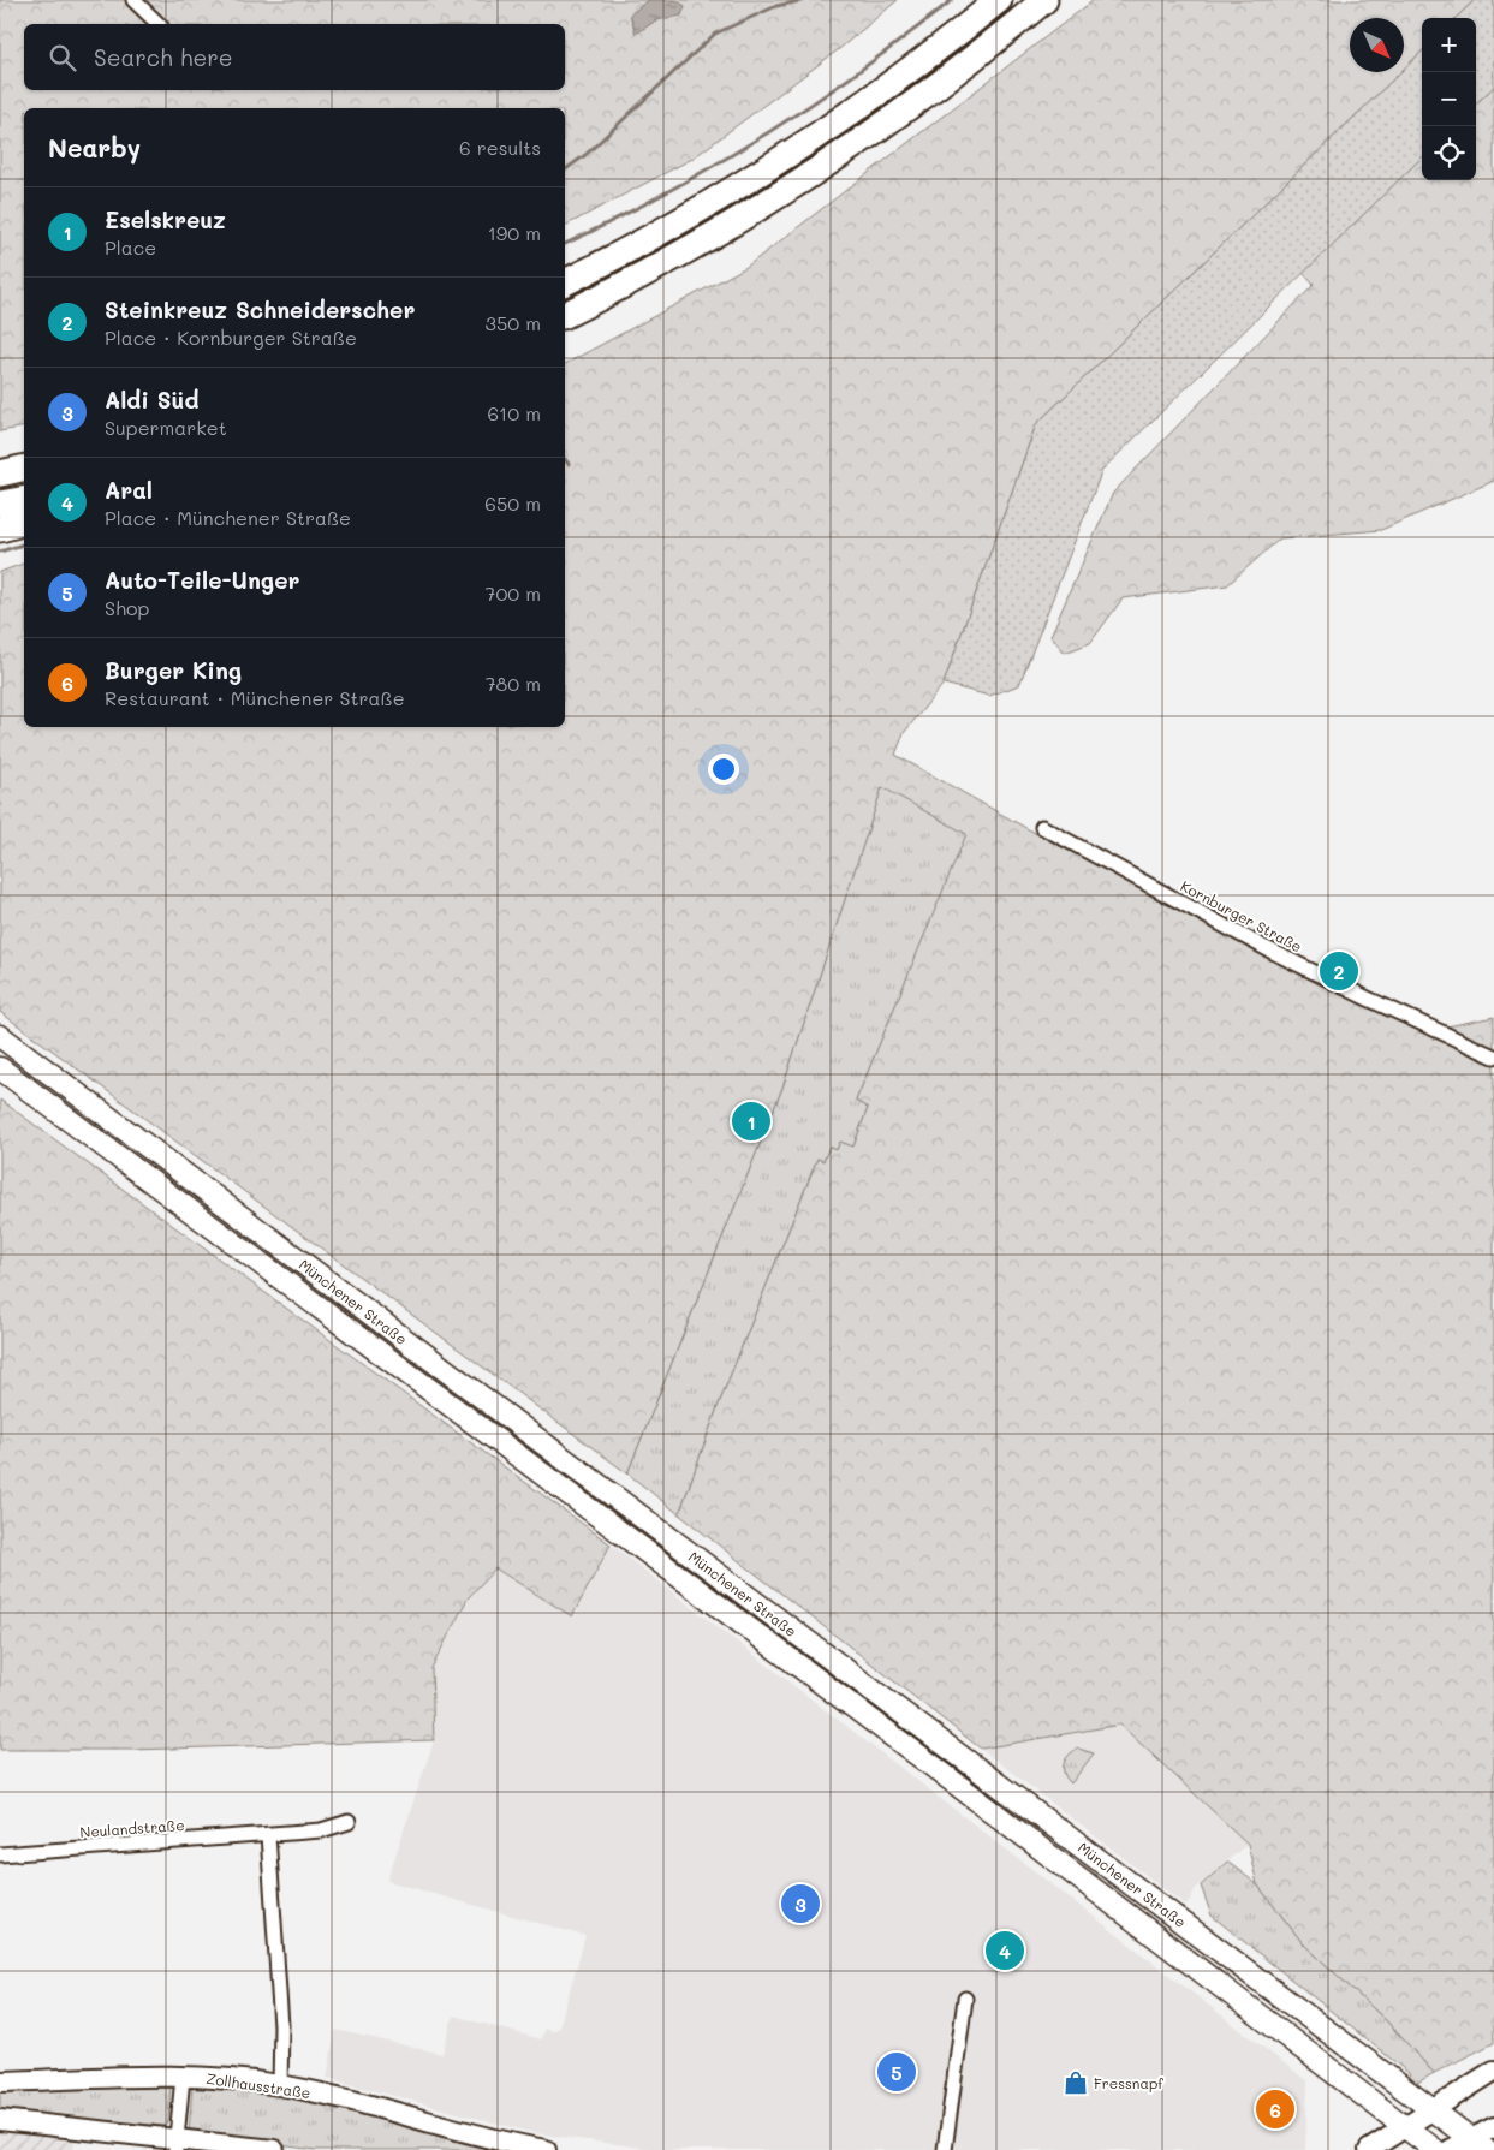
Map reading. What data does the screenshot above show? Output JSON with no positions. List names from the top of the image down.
{
  "streets": {
    "main road": ["Münchener Straße", "Zollhausstraße"],
    "street": ["Kornburger Straße", "Neulandstraße"]
  },
  "places": {
    "shop": ["Fressnapf"]
  },
  "north": "bottom right",
  "page": {
    "map_buttons": ["+", "−"],
    "search": "Search here",
    "heading": ["Nearby", "6 results"],
    "list": [
      {
        "mark": "1",
        "name": "Eselskreuz",
        "note": "Place",
        "value": "190 m"
      },
      {
        "mark": "2",
        "name": "Steinkreuz Schneiderscher",
        "note": "Place · Kornburger Straße",
        "value": "350 m"
      },
      {
        "mark": "3",
        "name": "Aldi Süd",
        "note": "Supermarket",
        "value": "610 m"
      },
      {
        "mark": "4",
        "name": "Aral",
        "note": "Place · Münchener Straße",
        "value": "650 m"
      },
      {
        "mark": "5",
        "name": "Auto-Teile-Unger",
        "note": "Shop",
        "value": "700 m"
      },
      {
        "mark": "6",
        "name": "Burger King",
        "note": "Restaurant · Münchener Straße",
        "value": "780 m"
      }
    ],
    "pins": [
      "2",
      "1",
      "3",
      "4",
      "5",
      "6"
    ]
  }
}
